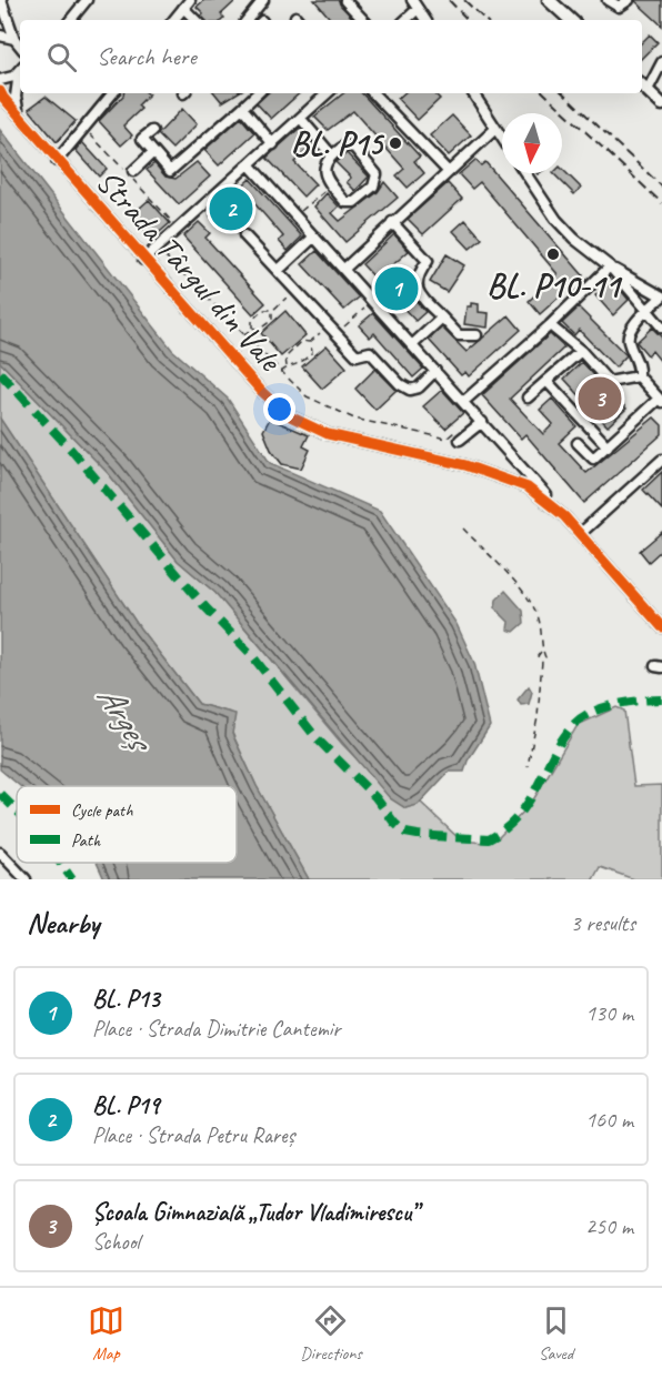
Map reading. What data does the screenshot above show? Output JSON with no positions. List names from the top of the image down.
{
  "streets": {
    "street": ["Strada Târgul din Vale"]
  },
  "water": ["Argeș"],
  "places": ["BL. P15", "BL. P10-11"],
  "legend": ["Cycle path", "Path"],
  "north": "bottom",
  "page": {
    "search": "Search here",
    "pins": ["2", "1", "3"],
    "heading": ["Nearby", "3 results"],
    "list": [
      {
        "mark": "1",
        "name": "BL. P13",
        "note": "Place · Strada Dimitrie Cantemir",
        "value": "130 m"
      },
      {
        "mark": "2",
        "name": "BL. P19",
        "note": "Place · Strada Petru Rareș",
        "value": "160 m"
      },
      {
        "mark": "3",
        "name": "Școala Gimnazială „Tudor Vladimirescu”",
        "note": "School",
        "value": "250 m"
      }
    ],
    "nav": ["Map", "Directions", "Saved"]
  }
}
